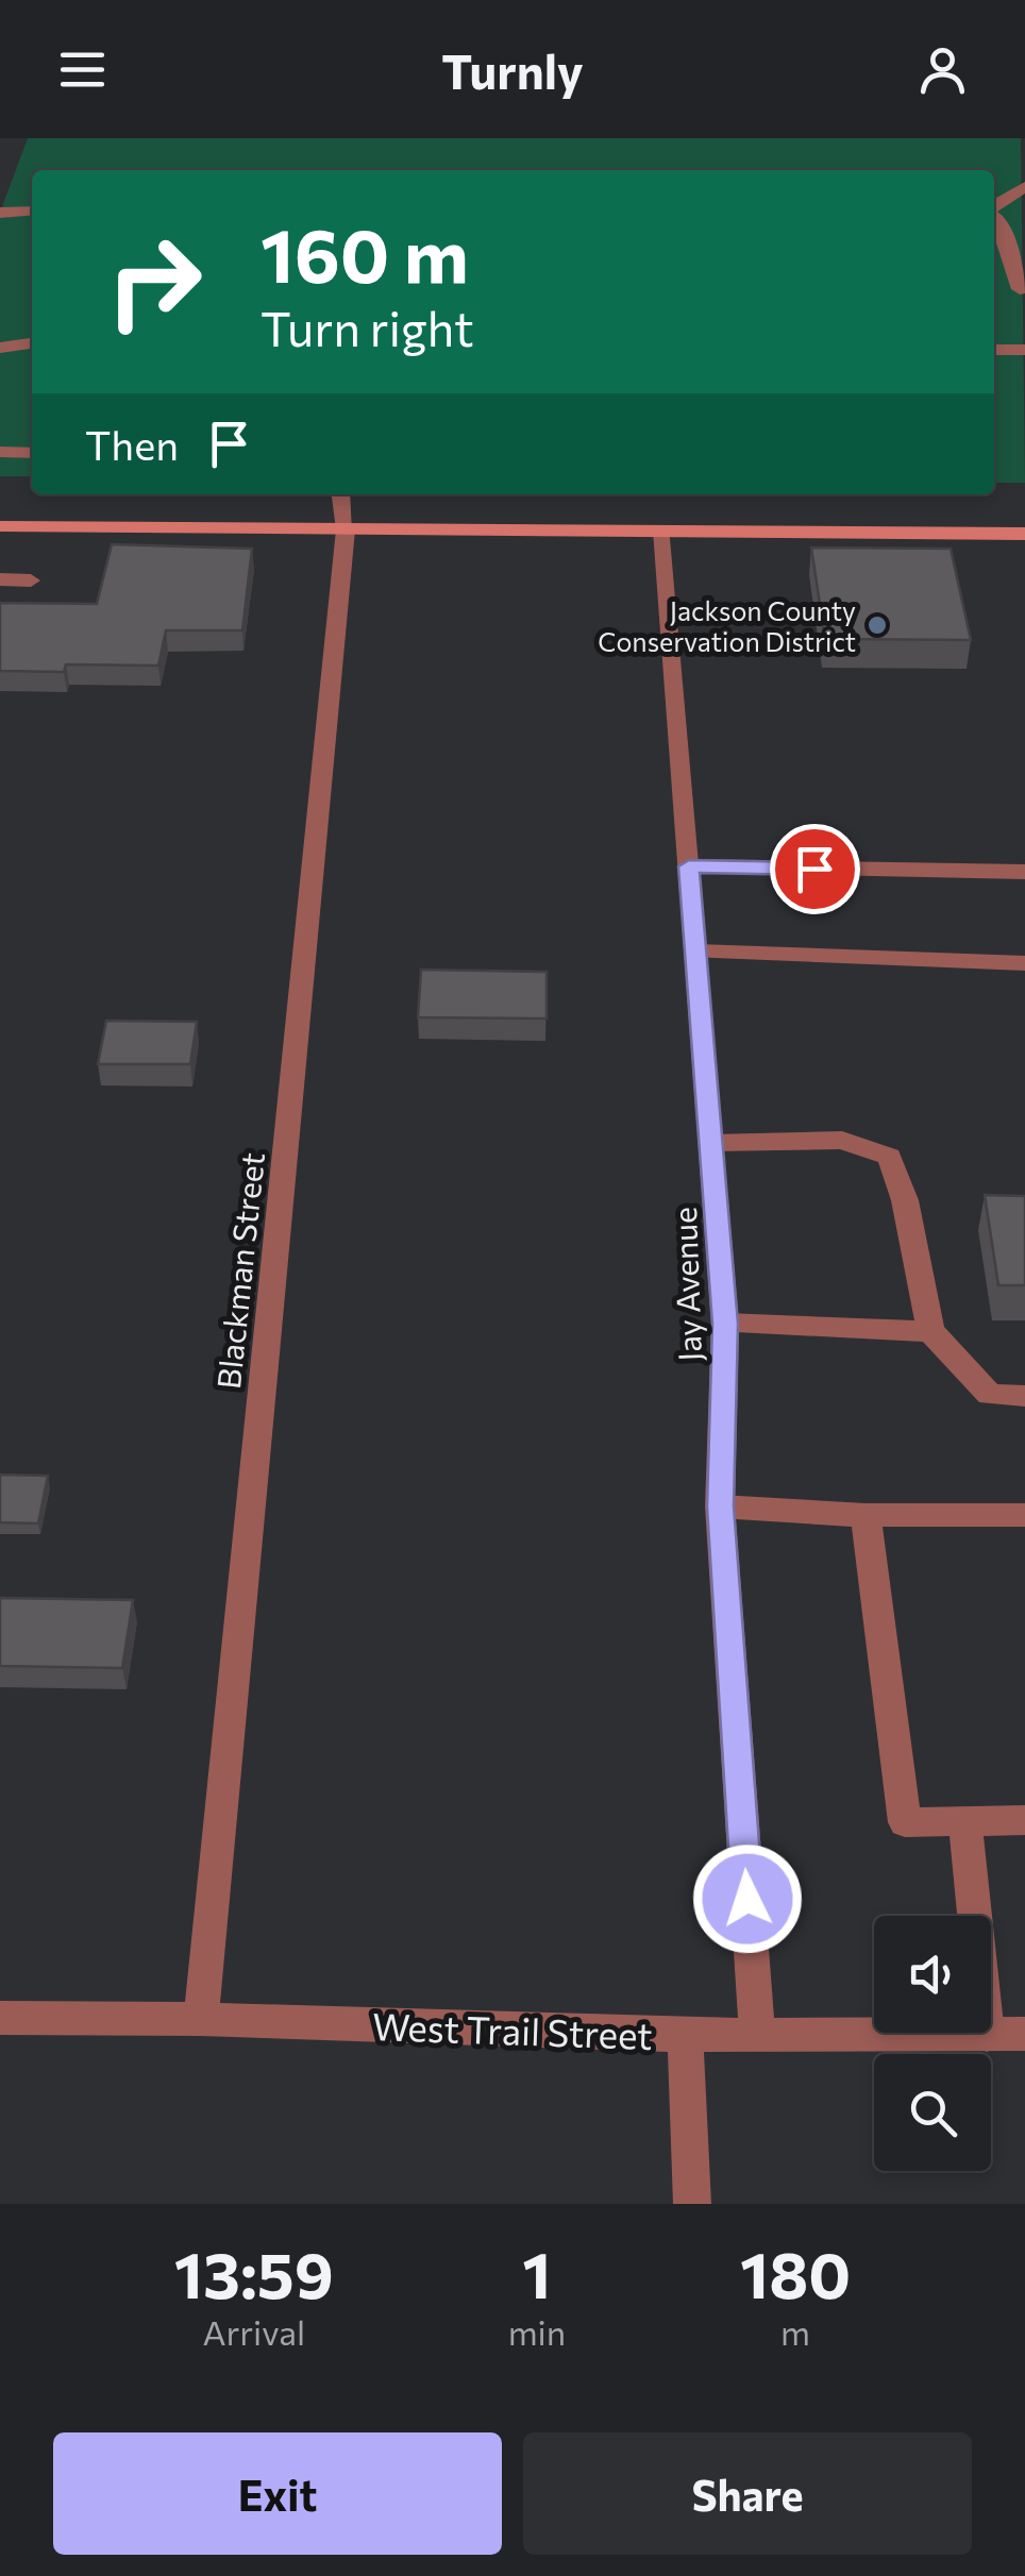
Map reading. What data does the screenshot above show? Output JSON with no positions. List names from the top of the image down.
{
  "streets": {
    "street": ["Blackman Street", "Jay Avenue", "West Trail Street"]
  },
  "crossings": [
    ["Blackman Street", "West Trail Street"],
    ["Jay Avenue", "West Trail Street"]
  ],
  "places": ["Jackson County Conservation District"],
  "page": {
    "header": "Turnly",
    "turn": ["160 m", "Turn right"],
    "then": "Then",
    "eta": [
      "13:59",
      "Arrival",
      "1",
      "min",
      "180",
      "m"
    ],
    "buttons": ["Exit", "Share"]
  }
}
